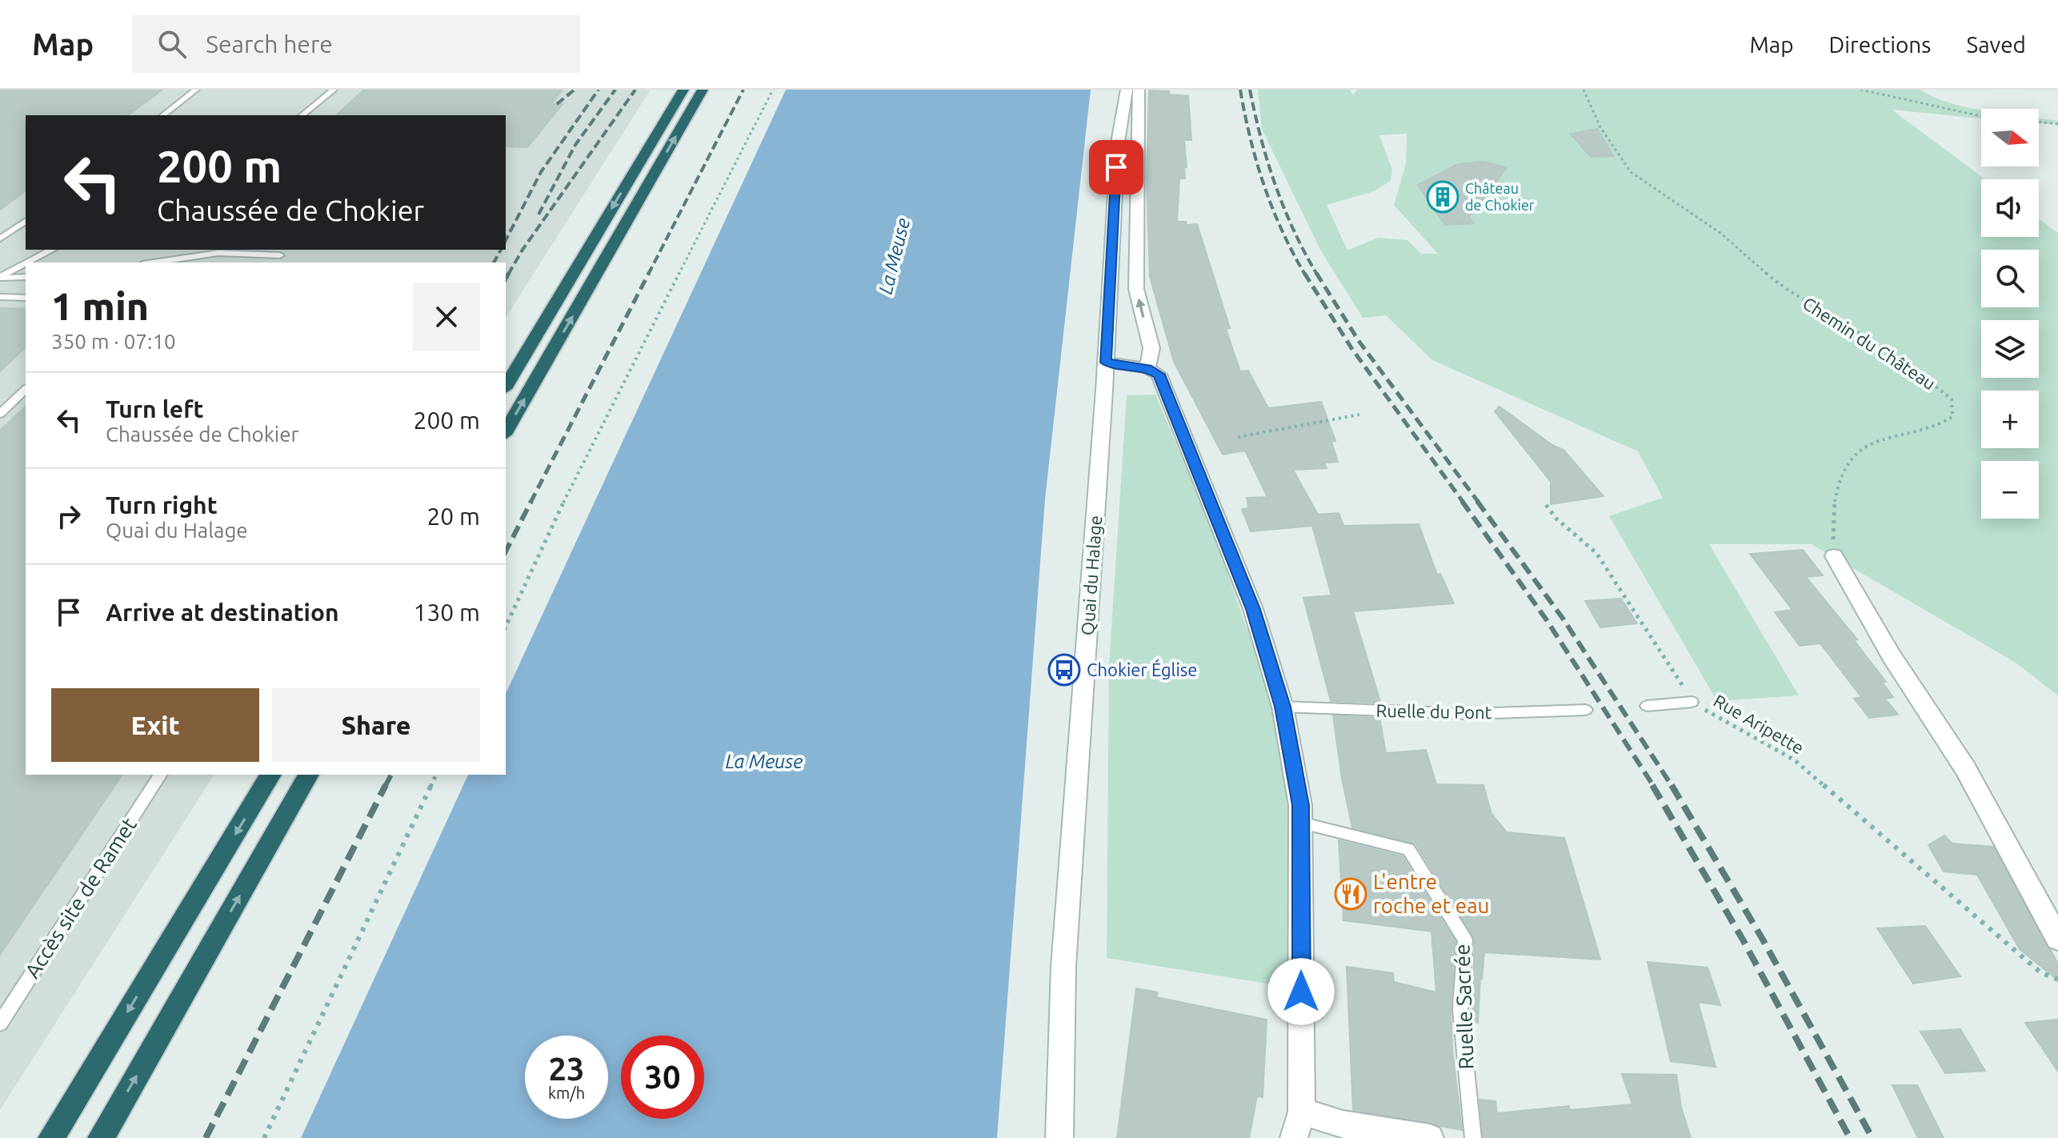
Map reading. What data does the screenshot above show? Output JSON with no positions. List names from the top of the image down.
{
  "streets": {
    "street": ["Quai du Halage"],
    "lane": ["Ruelle du Pont", "Accès site de Ramet", "Ruelle Sacrée"],
    "path": ["Chemin du Château", "Rue Aripette"]
  },
  "water": ["La Meuse"],
  "places": {
    "building": ["Château de Chokier"],
    "bus stop": ["Chokier Église"],
    "restaurant": ["L'entre roche et eau"]
  },
  "north": "right",
  "page": {
    "header": "Map",
    "search": "Search here",
    "nav": ["Map", "Directions", "Saved"],
    "map_buttons": ["+", "−"],
    "turn": ["200 m", "Chaussée de Chokier"],
    "heading": ["1 min", "350 m · 07:10"],
    "list": [
      {
        "name": "Turn left",
        "note": "Chaussée de Chokier",
        "value": "200 m"
      },
      {
        "name": "Turn right",
        "note": "Quai du Halage",
        "value": "20 m"
      },
      {
        "name": "Arrive at destination",
        "value": "130 m"
      }
    ],
    "buttons": ["Exit", "Share"],
    "speed": "23 km/h",
    "limit": "30"
  }
}
